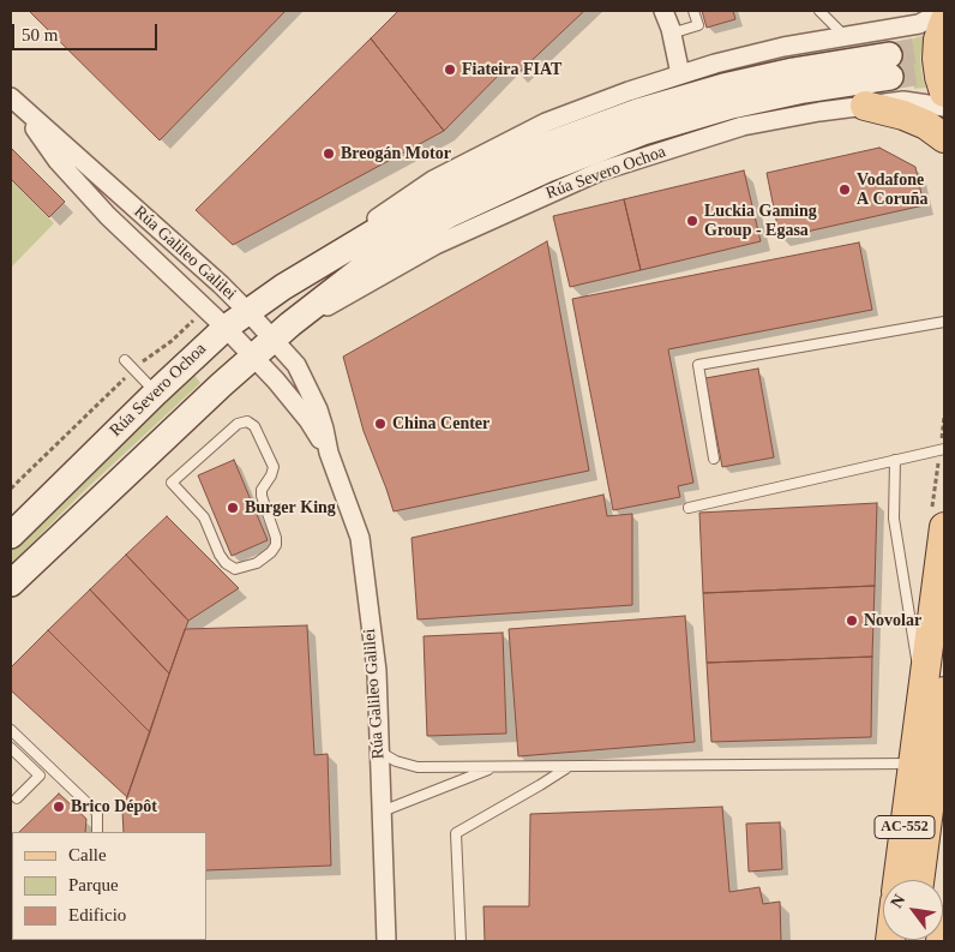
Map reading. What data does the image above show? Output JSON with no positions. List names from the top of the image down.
{
  "streets": {
    "main road": ["Rúa Severo Ochoa", "AC-552"],
    "street": ["Rúa Galileo Galilei"]
  },
  "crossings": [
    ["Rúa Severo Ochoa", "Rúa Galileo Galilei"]
  ],
  "places": [
    "Fiateira FIAT",
    "Breogán Motor",
    "Vodafone A Coruña",
    "Luckia Gaming Group - Egasa",
    "China Center",
    "Burger King",
    "Novolar",
    "Brico Dépôt"
  ],
  "legend": ["Calle", "Parque", "Edificio"],
  "scale_bar": "50 m",
  "north": "top left"
}
